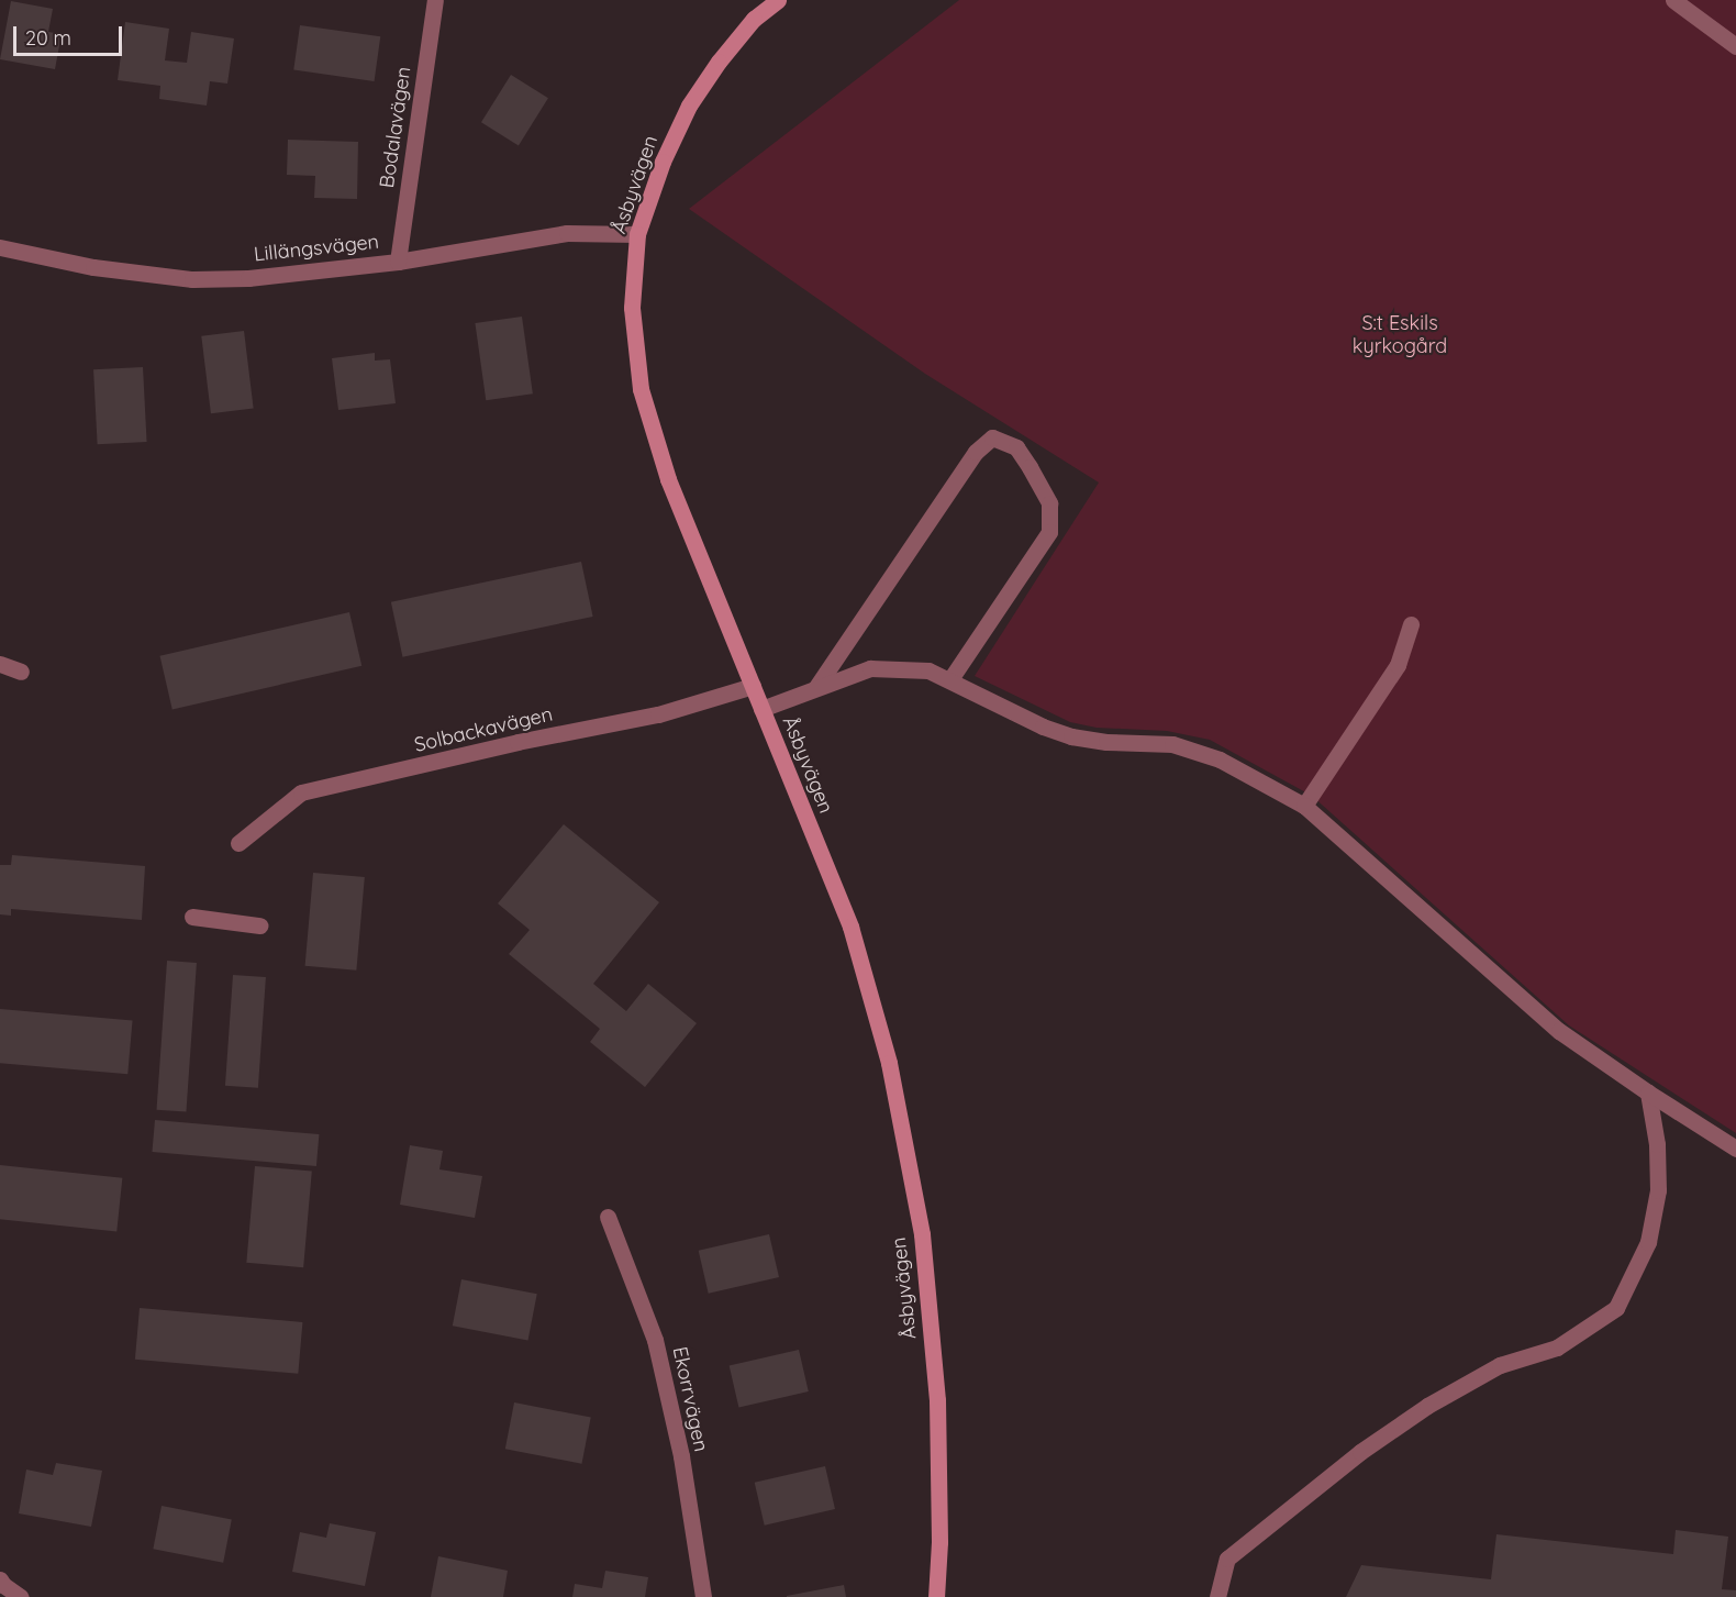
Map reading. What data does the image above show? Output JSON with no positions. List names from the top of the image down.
{
  "streets": {
    "street": [
      "Bodalavägen",
      "Åsbyvägen",
      "Lillängsvägen",
      "Solbackavägen",
      "Ekorrvägen"
    ]
  },
  "crossings": [
    ["Bodalavägen", "Lillängsvägen"],
    ["Åsbyvägen", "Lillängsvägen"],
    ["Åsbyvägen", "Solbackavägen"]
  ],
  "parks": ["S:t Eskils kyrkogård"],
  "scale_bar": "20 m"
}
